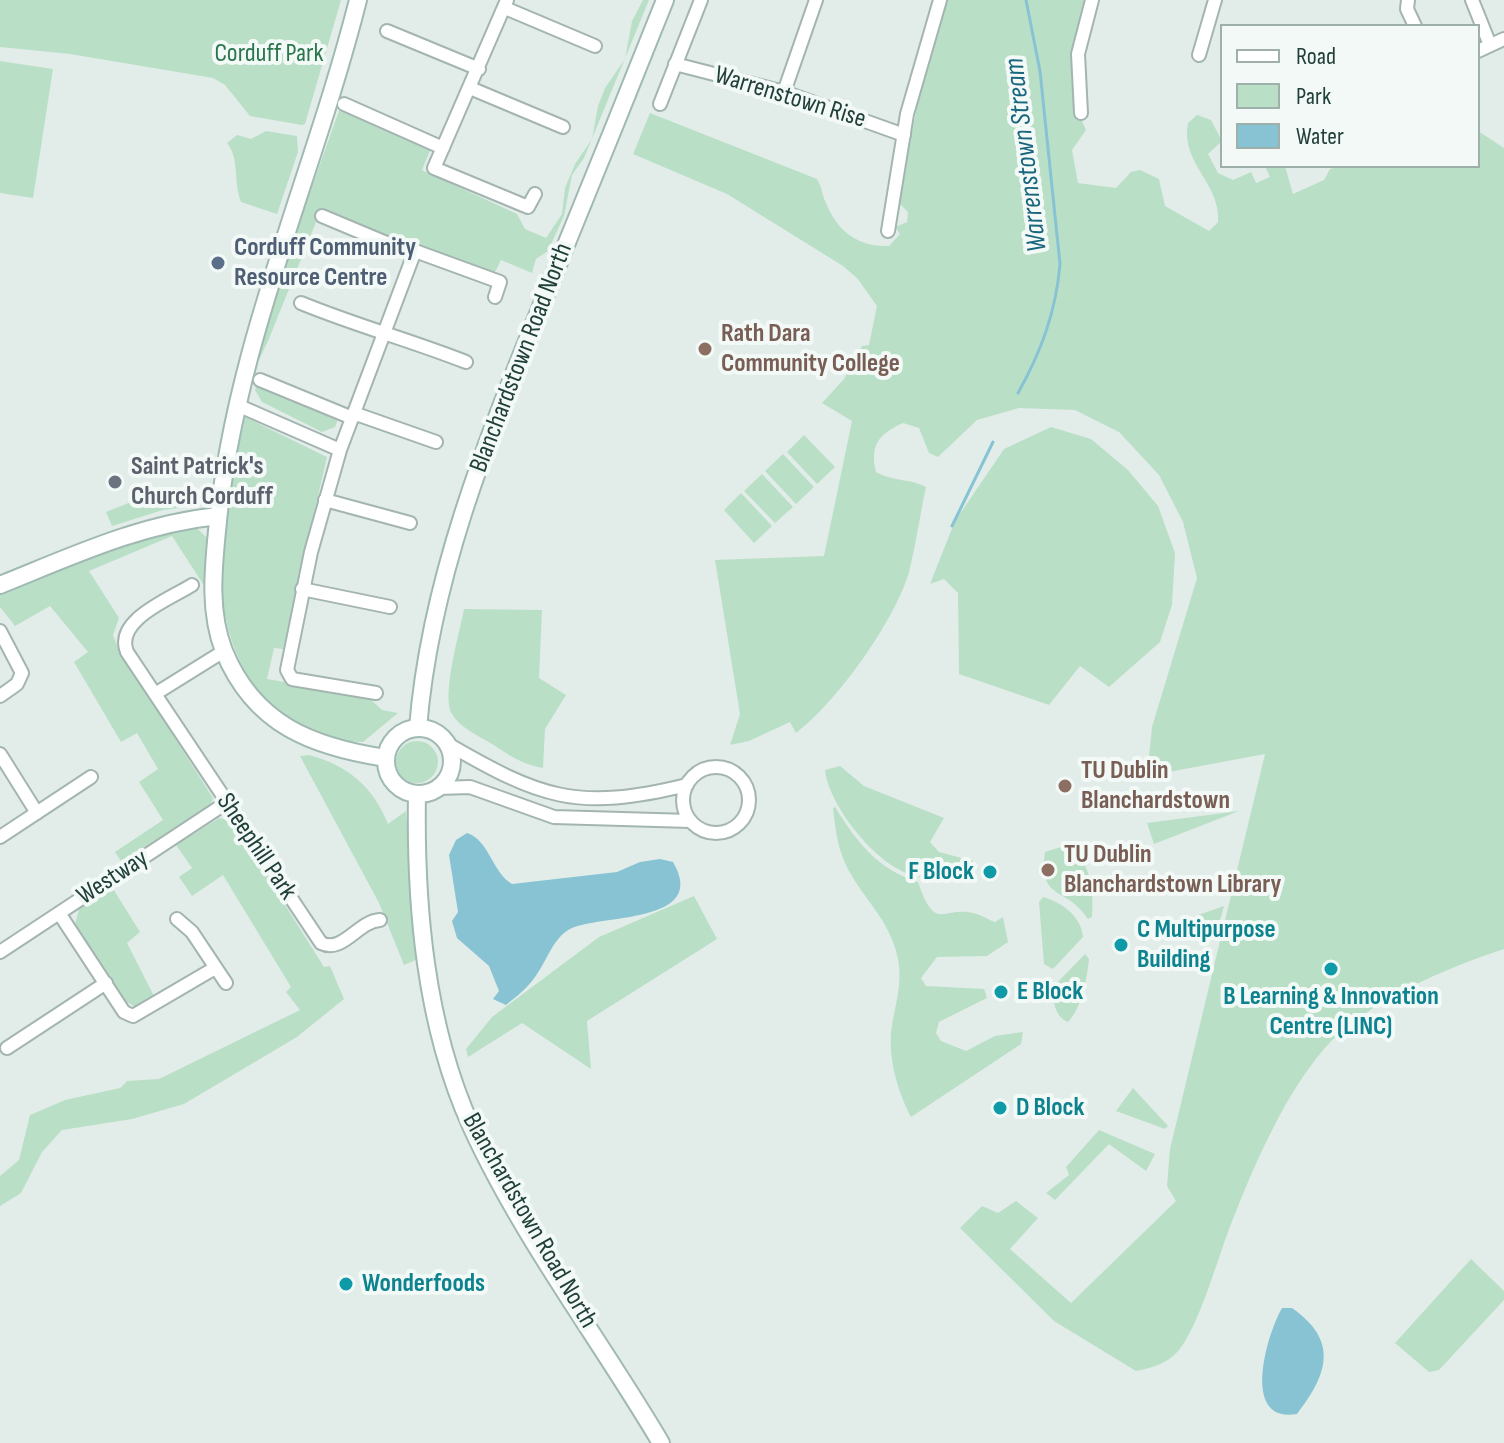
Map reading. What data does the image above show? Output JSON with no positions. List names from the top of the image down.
{
  "streets": {
    "main road": ["Blanchardstown Road North"],
    "street": ["Warrenstown Rise", "Sheephill Park", "Westway"]
  },
  "crossings": [
    ["Sheephill Park", "Westway"]
  ],
  "water": ["Warrenstown Stream"],
  "parks": ["Corduff Park"],
  "places": [
    "Corduff Community Resource Centre",
    "Rath Dara Community College",
    "Saint Patrick's Church Corduff",
    "TU Dublin Blanchardstown",
    "TU Dublin Blanchardstown Library",
    "F Block",
    "C Multipurpose Building",
    "B Learning & Innovation Centre (LINC)",
    "E Block",
    "D Block",
    "Wonderfoods"
  ],
  "legend": ["Road", "Park", "Water"]
}
